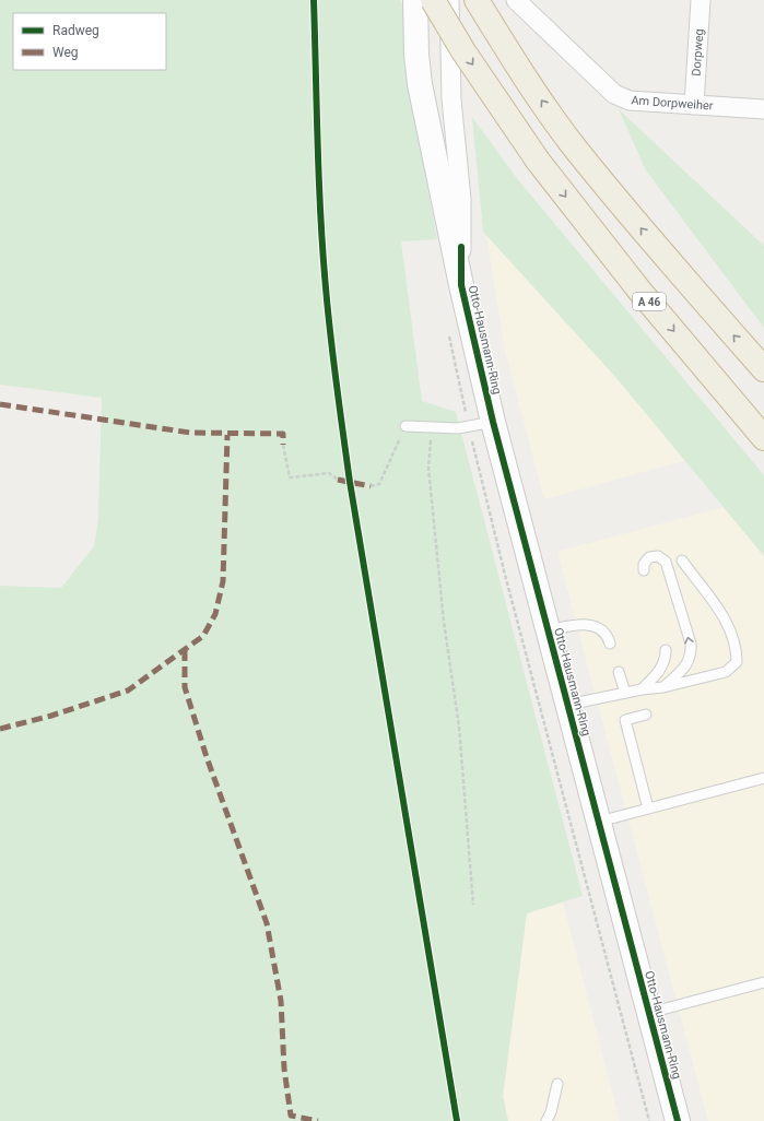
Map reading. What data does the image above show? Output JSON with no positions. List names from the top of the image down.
{
  "streets": {
    "highway": ["A 46"],
    "street": ["Dorpweg", "Am Dorpweiher", "Otto-Hausmann-Ring"]
  },
  "crossings": [
    ["Dorpweg", "Am Dorpweiher"]
  ],
  "legend": ["Radweg", "Weg"]
}
